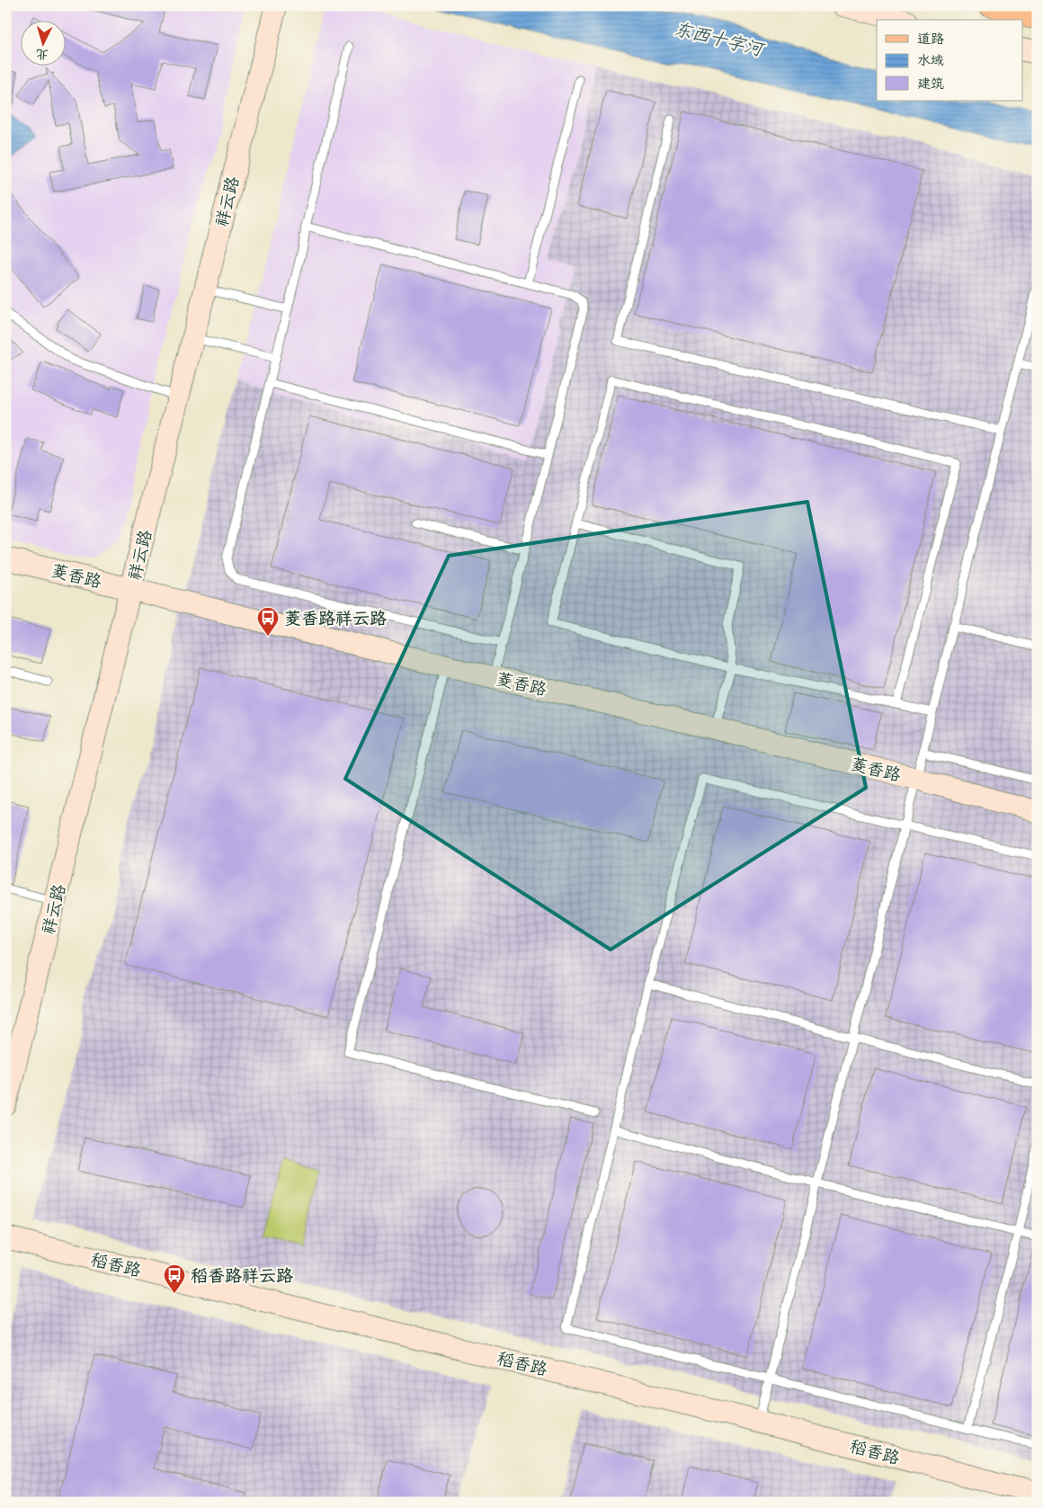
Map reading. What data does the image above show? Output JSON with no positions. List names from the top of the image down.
{
  "streets": {
    "street": ["祥云路", "菱香路", "稻香路"]
  },
  "crossings": [
    ["祥云路", "菱香路"]
  ],
  "water": ["东西十字河"],
  "places": {
    "bus stop": ["菱香路祥云路", "稻香路祥云路"]
  },
  "legend": ["道路", "水域", "建筑"],
  "north": "bottom"
}
